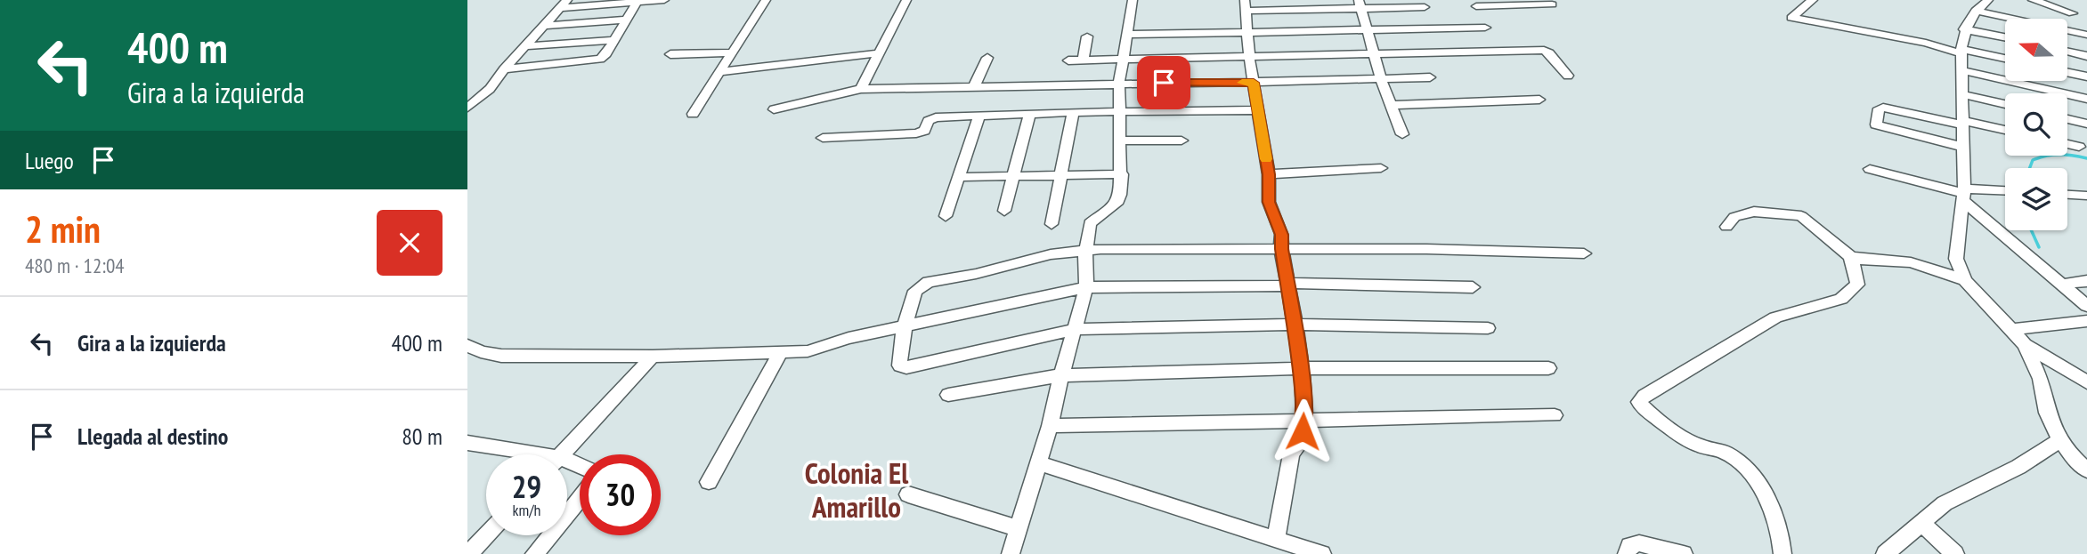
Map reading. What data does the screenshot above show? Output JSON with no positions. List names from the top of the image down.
{
  "districts": ["Colonia El Amarillo"],
  "north": "left",
  "page": {
    "turn": ["400 m", "Gira a la izquierda"],
    "then": "Luego",
    "heading": ["2 min", "480 m · 12:04"],
    "list": [
      {
        "name": "Gira a la izquierda",
        "value": "400 m"
      },
      {
        "name": "Llegada al destino",
        "value": "80 m"
      }
    ],
    "speed": "29 km/h",
    "limit": "30"
  }
}
